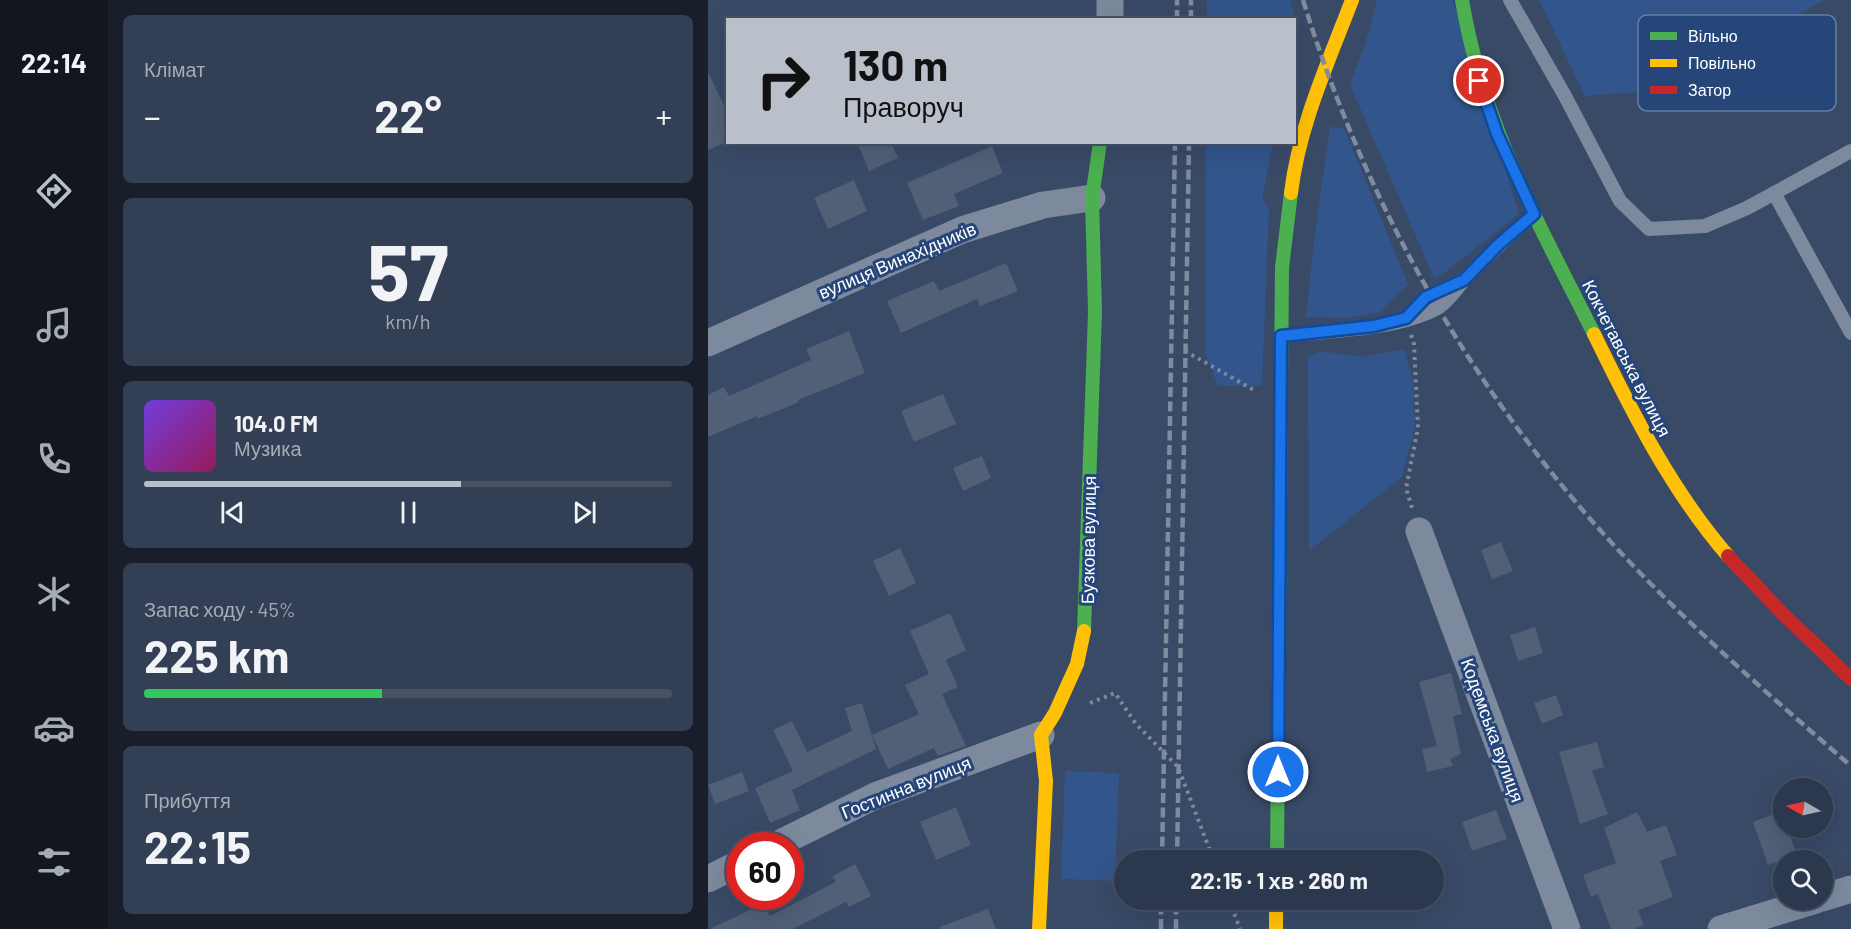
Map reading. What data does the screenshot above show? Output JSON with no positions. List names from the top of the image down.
{
  "streets": {
    "street": [
      "вулиця Винахідників",
      "Кокчетавська вулиця",
      "Бузкова вулиця",
      "Кодемська вулиця",
      "Гостинна вулиця"
    ]
  },
  "crossings": [
    ["вулиця Винахідників", "Бузкова вулиця"],
    ["Бузкова вулиця", "Гостинна вулиця"]
  ],
  "legend": ["Вільно", "Повільно", "Затор"],
  "north": "left",
  "page": {
    "tabs": "22:14",
    "tile": [
      "Клімат",
      ["57", "km/h"],
      ["Запас ходу · 45%", "225 km"],
      ["Прибуття", "22:15"]
    ],
    "turn": ["130 m", "Праворуч"],
    "heat": ["−", "22°", "+"],
    "song": ["104.0 FM", "Музика"],
    "limit": "60",
    "trip": "22:15 · 1 хв · 260 m"
  }
}
